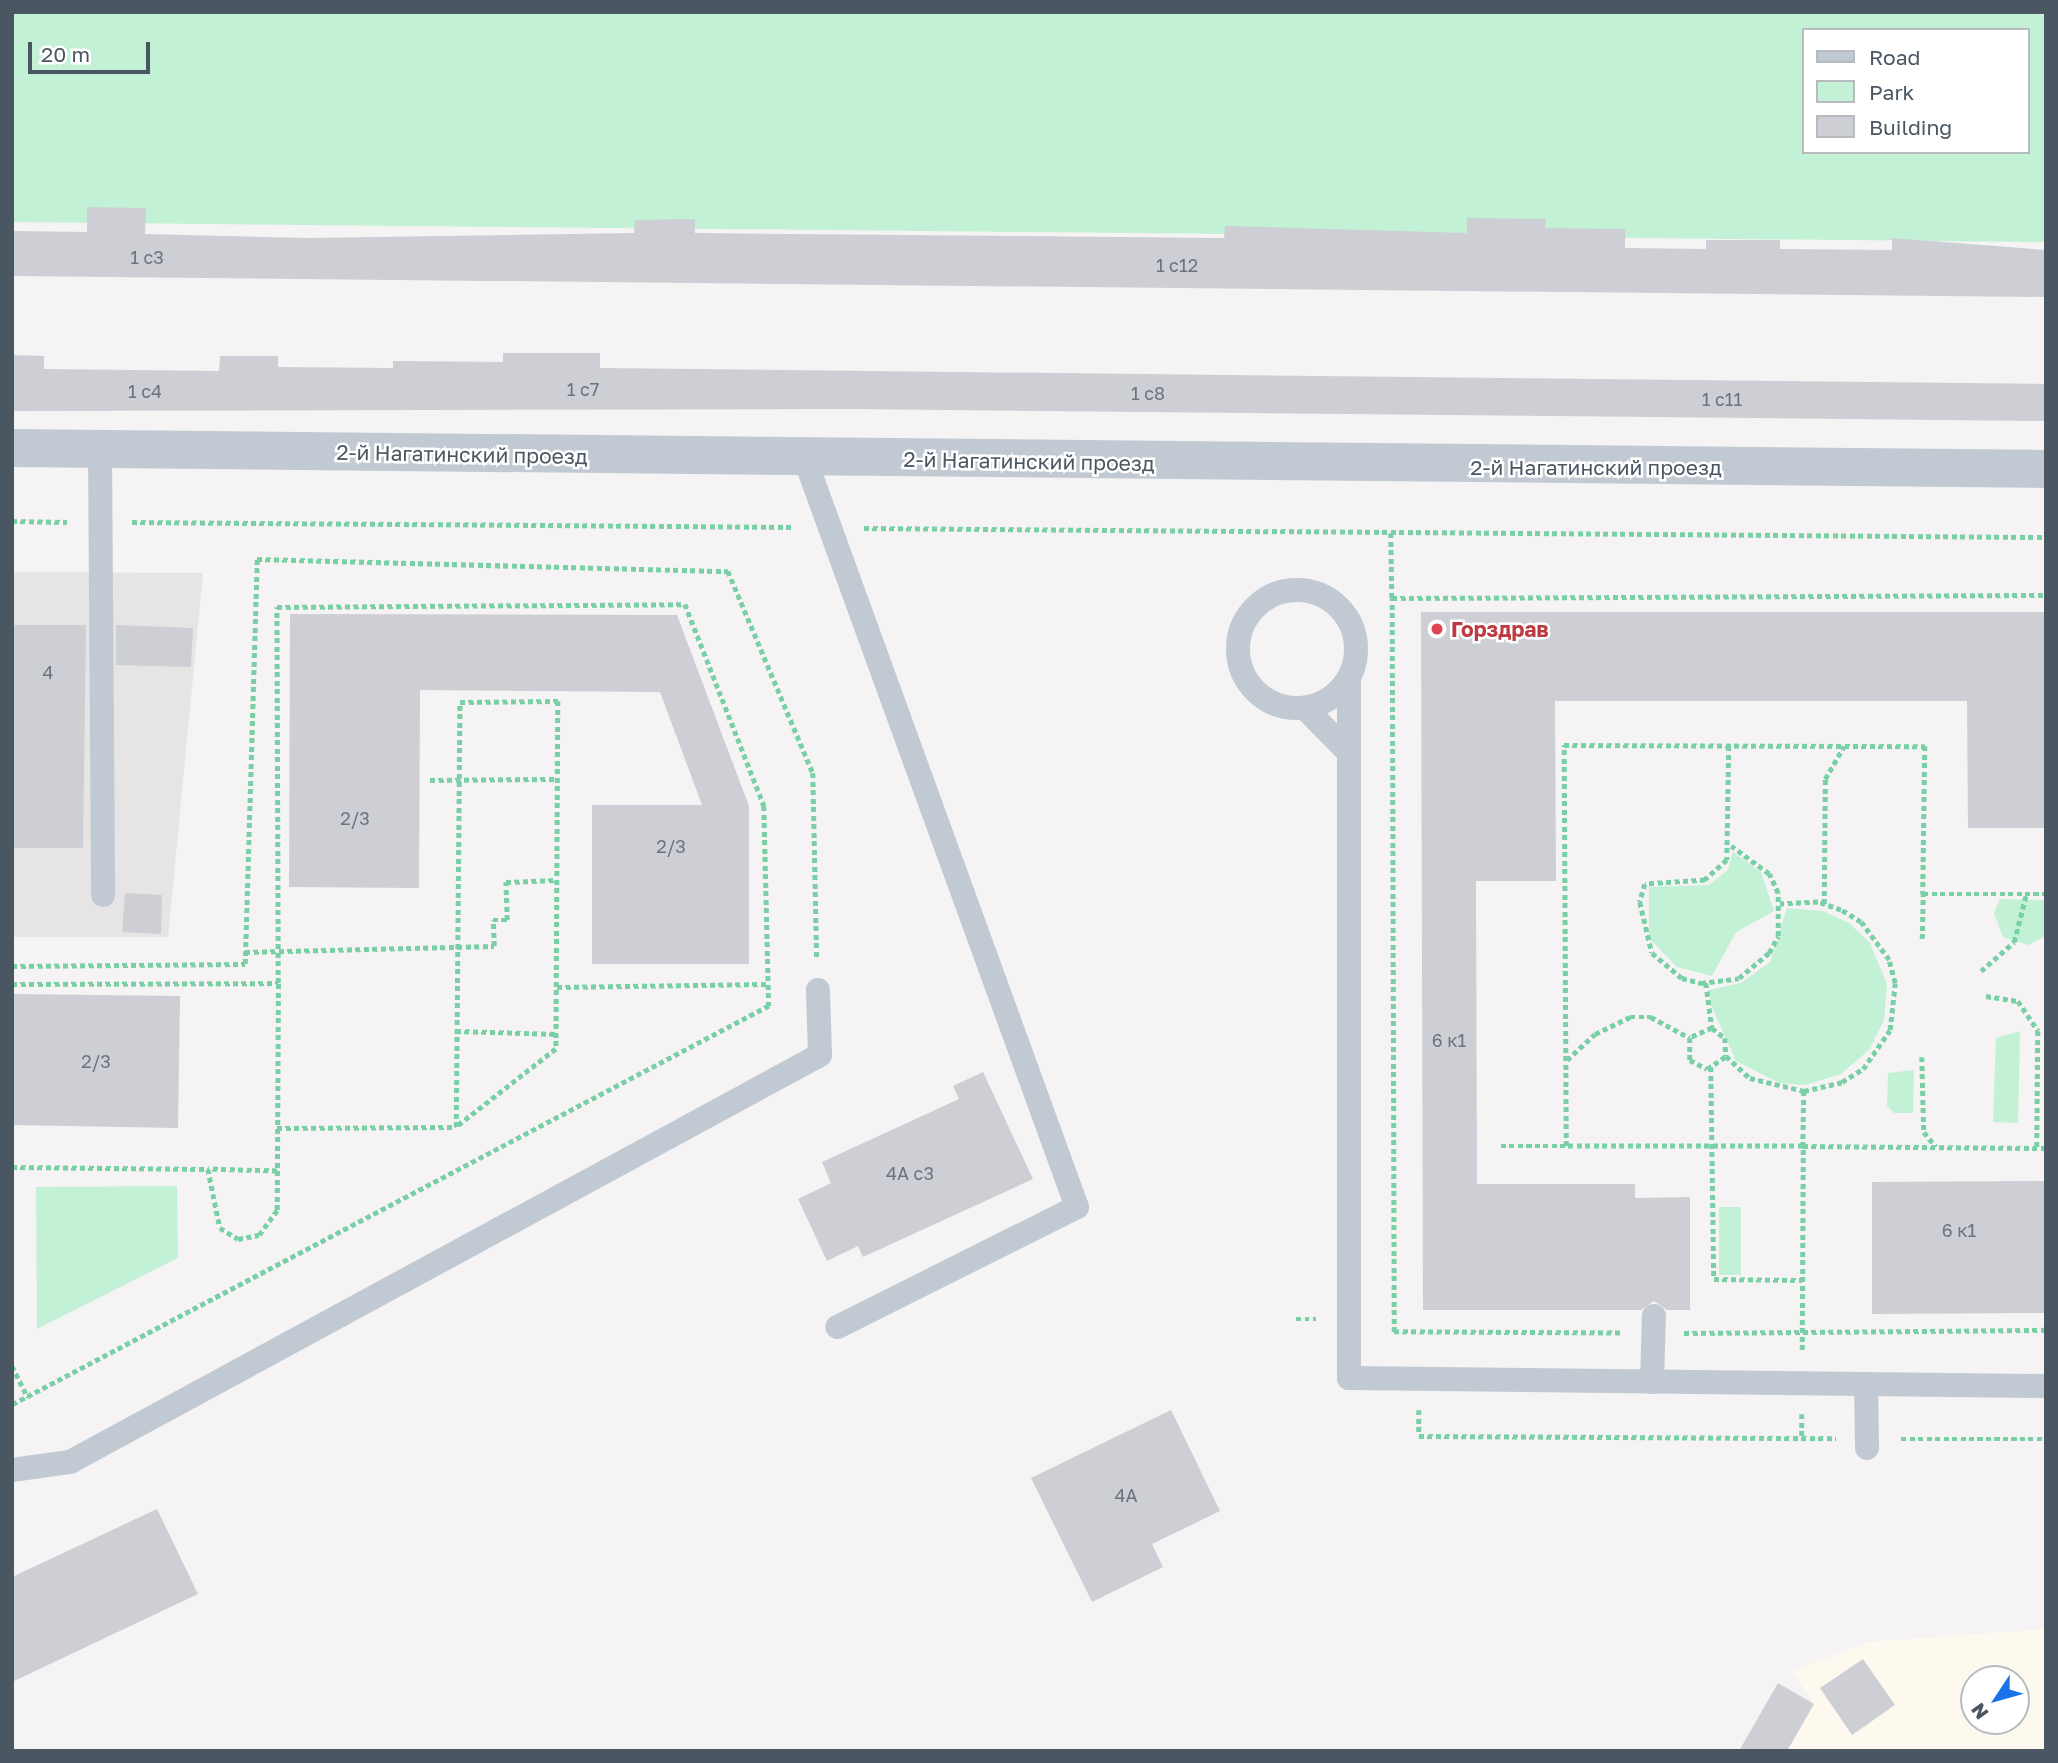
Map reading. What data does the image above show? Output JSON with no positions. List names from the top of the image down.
{
  "streets": {
    "street": ["2-й Нагатинский проезд"]
  },
  "places": ["Горздрав"],
  "house_numbers": [
    "1 с3",
    "1 с12",
    "1 с7",
    "1 с4",
    "1 с8",
    "1 с11",
    "4",
    "2/3",
    "2/3",
    "6 к1",
    "2/3",
    "4А с3",
    "6 к1",
    "4А"
  ],
  "legend": ["Road", "Park", "Building"],
  "scale_bar": "20 m",
  "north": "bottom left"
}
